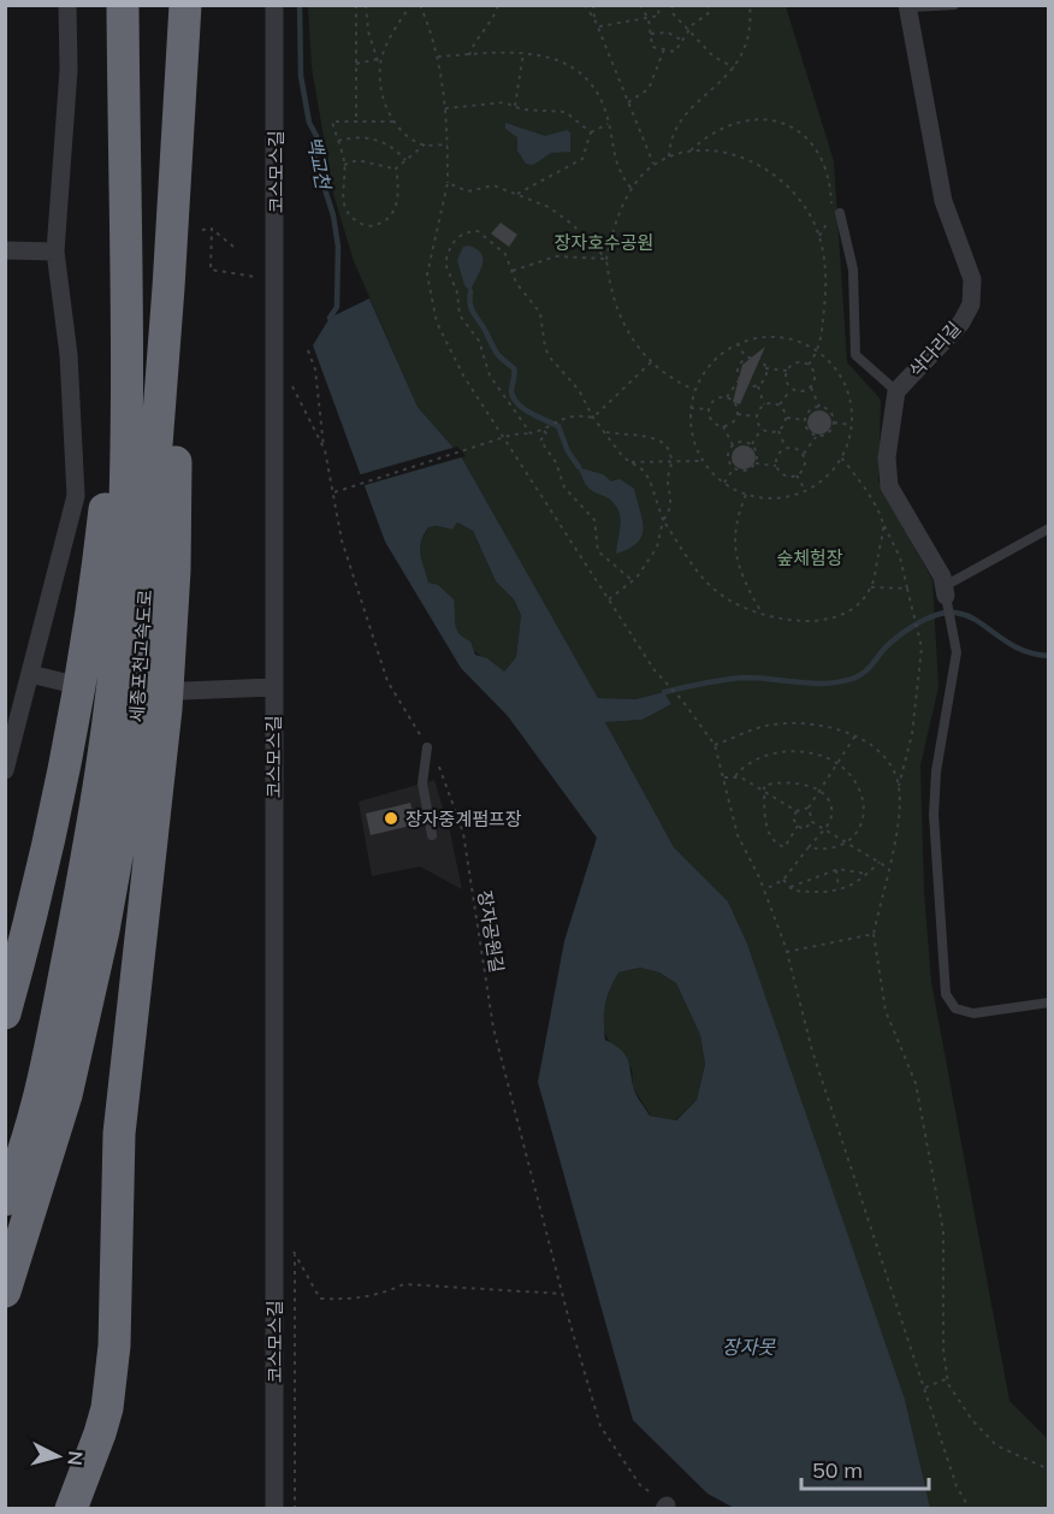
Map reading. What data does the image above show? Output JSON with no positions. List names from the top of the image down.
{
  "streets": {
    "highway": ["세종포천고속도로"],
    "street": ["코스모스길", "삭다리길"],
    "path": ["장자공원길"]
  },
  "crossings": [
    ["코스모스길", "장자공원길"]
  ],
  "water": ["백교천", "장자못"],
  "parks": ["장자호수공원", "숲체험장"],
  "places": ["장자중계펌프장"],
  "scale_bar": "50 m",
  "north": "right"
}
